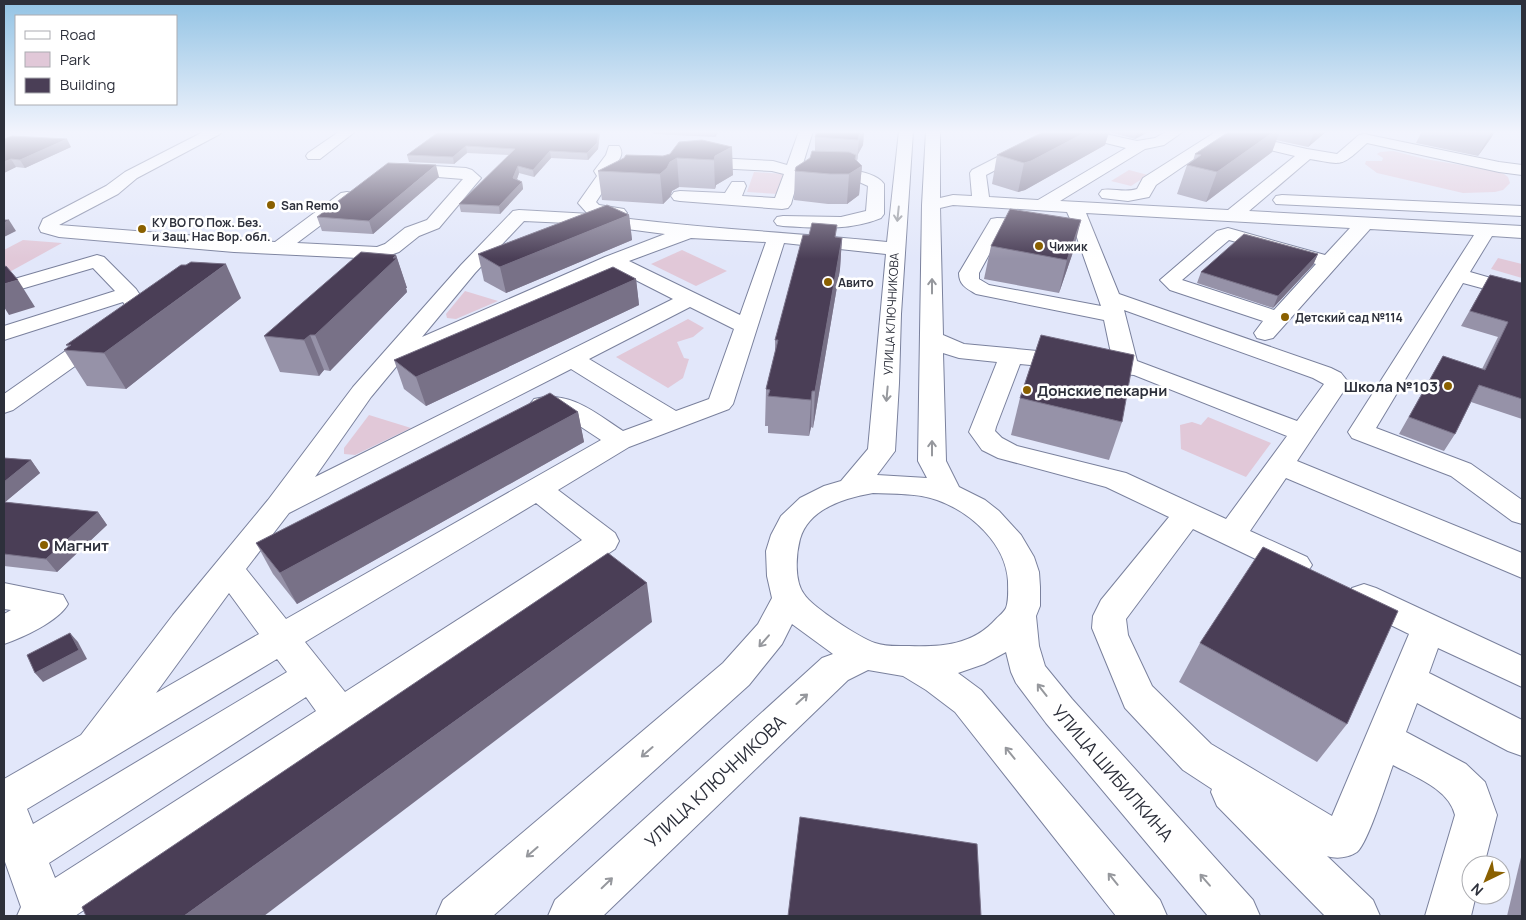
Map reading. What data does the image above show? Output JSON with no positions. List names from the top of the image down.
{
  "streets": {
    "street": ["УЛИЦА КЛЮЧНИКОВА", "УЛИЦА ШИБИЛКИНА"]
  },
  "crossings": [
    ["УЛИЦА КЛЮЧНИКОВА", "УЛИЦА ШИБИЛКИНА"]
  ],
  "places": [
    "San Remo",
    "КУ ВО ГО Пож. Без. и Защ. Нас Вор. обл.",
    "Чижик",
    "Авито",
    "Детский сад №114",
    "Школа №103",
    "Донские пекарни",
    "Магнит"
  ],
  "legend": ["Road", "Park", "Building"],
  "north": "bottom left"
}
